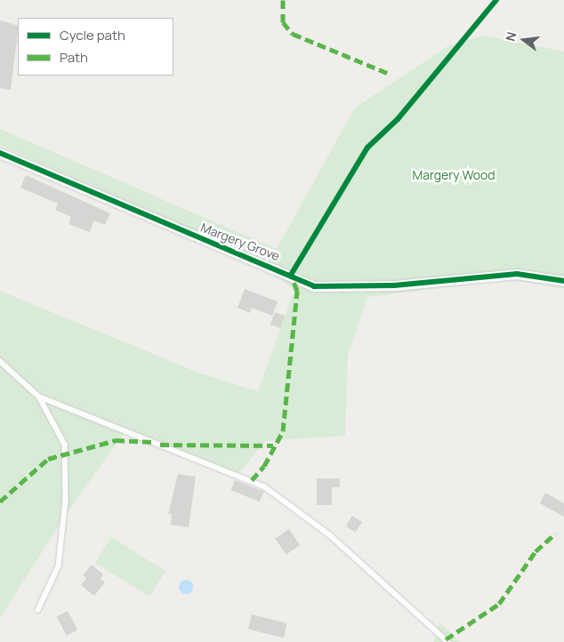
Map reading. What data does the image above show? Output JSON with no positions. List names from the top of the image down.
{
  "streets": {
    "street": ["Margery Grove"]
  },
  "parks": ["Margery Wood"],
  "legend": ["Cycle path", "Path"],
  "north": "left"
}
